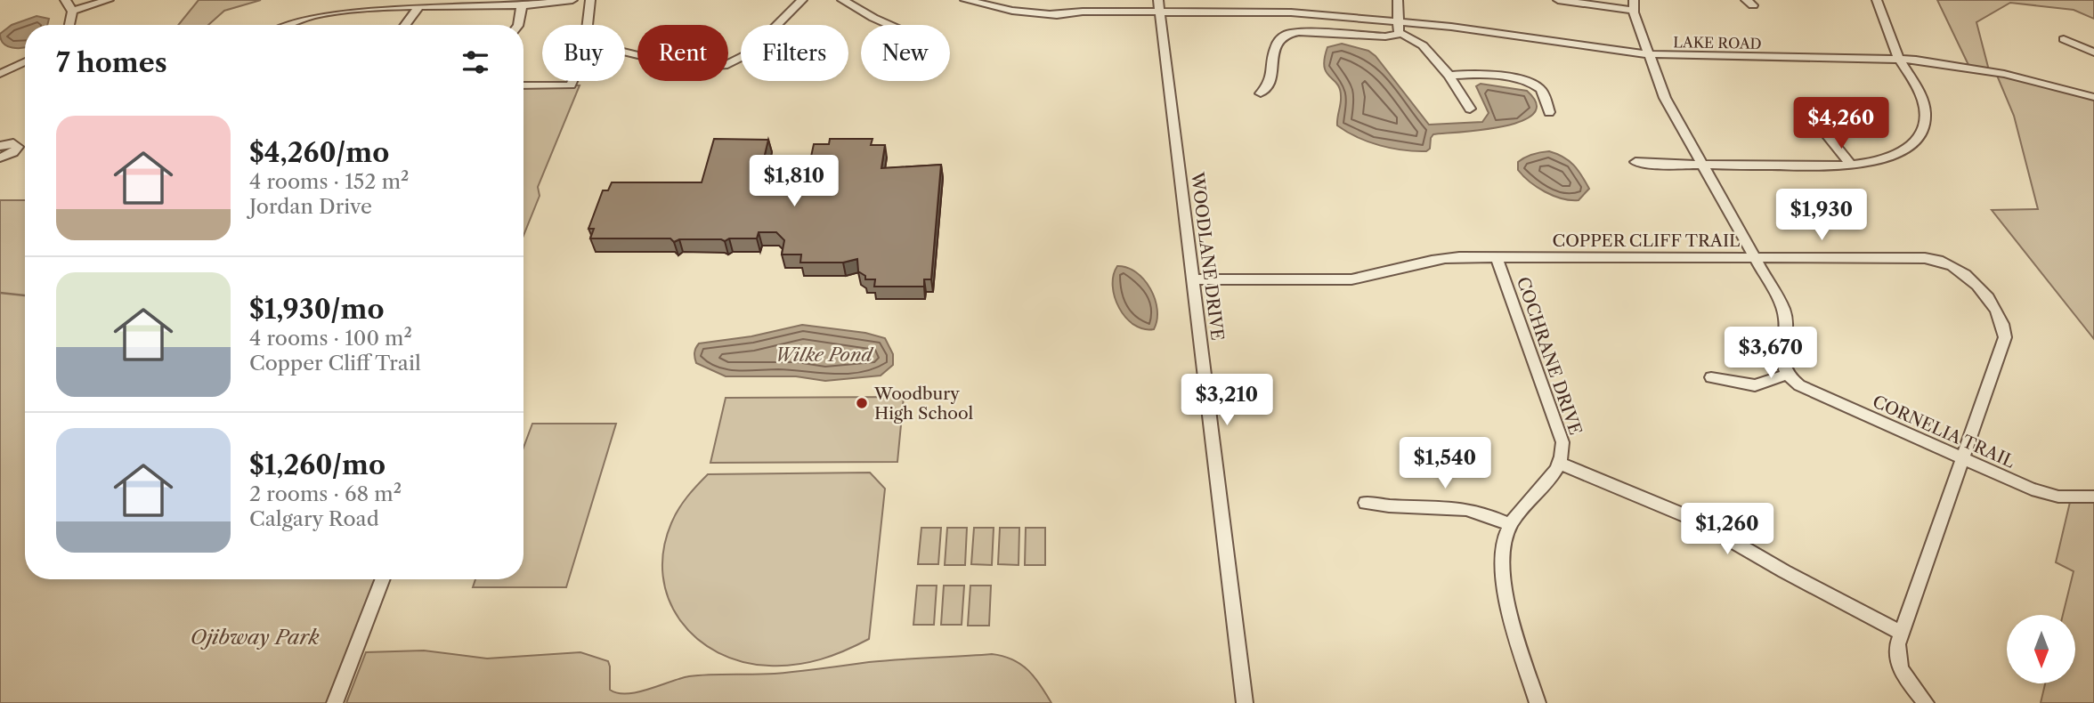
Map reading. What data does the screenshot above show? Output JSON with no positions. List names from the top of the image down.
{
  "streets": {
    "street": [
      "LAKE ROAD",
      "COPPER CLIFF TRAIL",
      "WOODLANE DRIVE",
      "COCHRANE DRIVE",
      "CORNELIA TRAIL"
    ]
  },
  "crossings": [
    ["LAKE ROAD", "WOODLANE DRIVE"],
    ["COPPER CLIFF TRAIL", "WOODLANE DRIVE"],
    ["COPPER CLIFF TRAIL", "COCHRANE DRIVE"],
    ["COPPER CLIFF TRAIL", "CORNELIA TRAIL"]
  ],
  "water": ["Wilke Pond"],
  "parks": ["Ojibway Park"],
  "places": ["Woodbury High School"],
  "north": "bottom",
  "page": {
    "chip": [
      "Buy",
      "Rent",
      "Filters",
      "New"
    ],
    "heading": "7 homes",
    "price": [
      "$4,260",
      "$1,810",
      "$1,930",
      "$3,670",
      "$3,210",
      "$1,540",
      "$1,260"
    ],
    "list": [
      {
        "name": "$4,260/mo",
        "note": "4 rooms · 152 m² · Jordan Drive"
      },
      {
        "name": "$1,930/mo",
        "note": "4 rooms · 100 m² · Copper Cliff Trail"
      },
      {
        "name": "$1,260/mo",
        "note": "2 rooms · 68 m² · Calgary Road"
      }
    ]
  }
}
